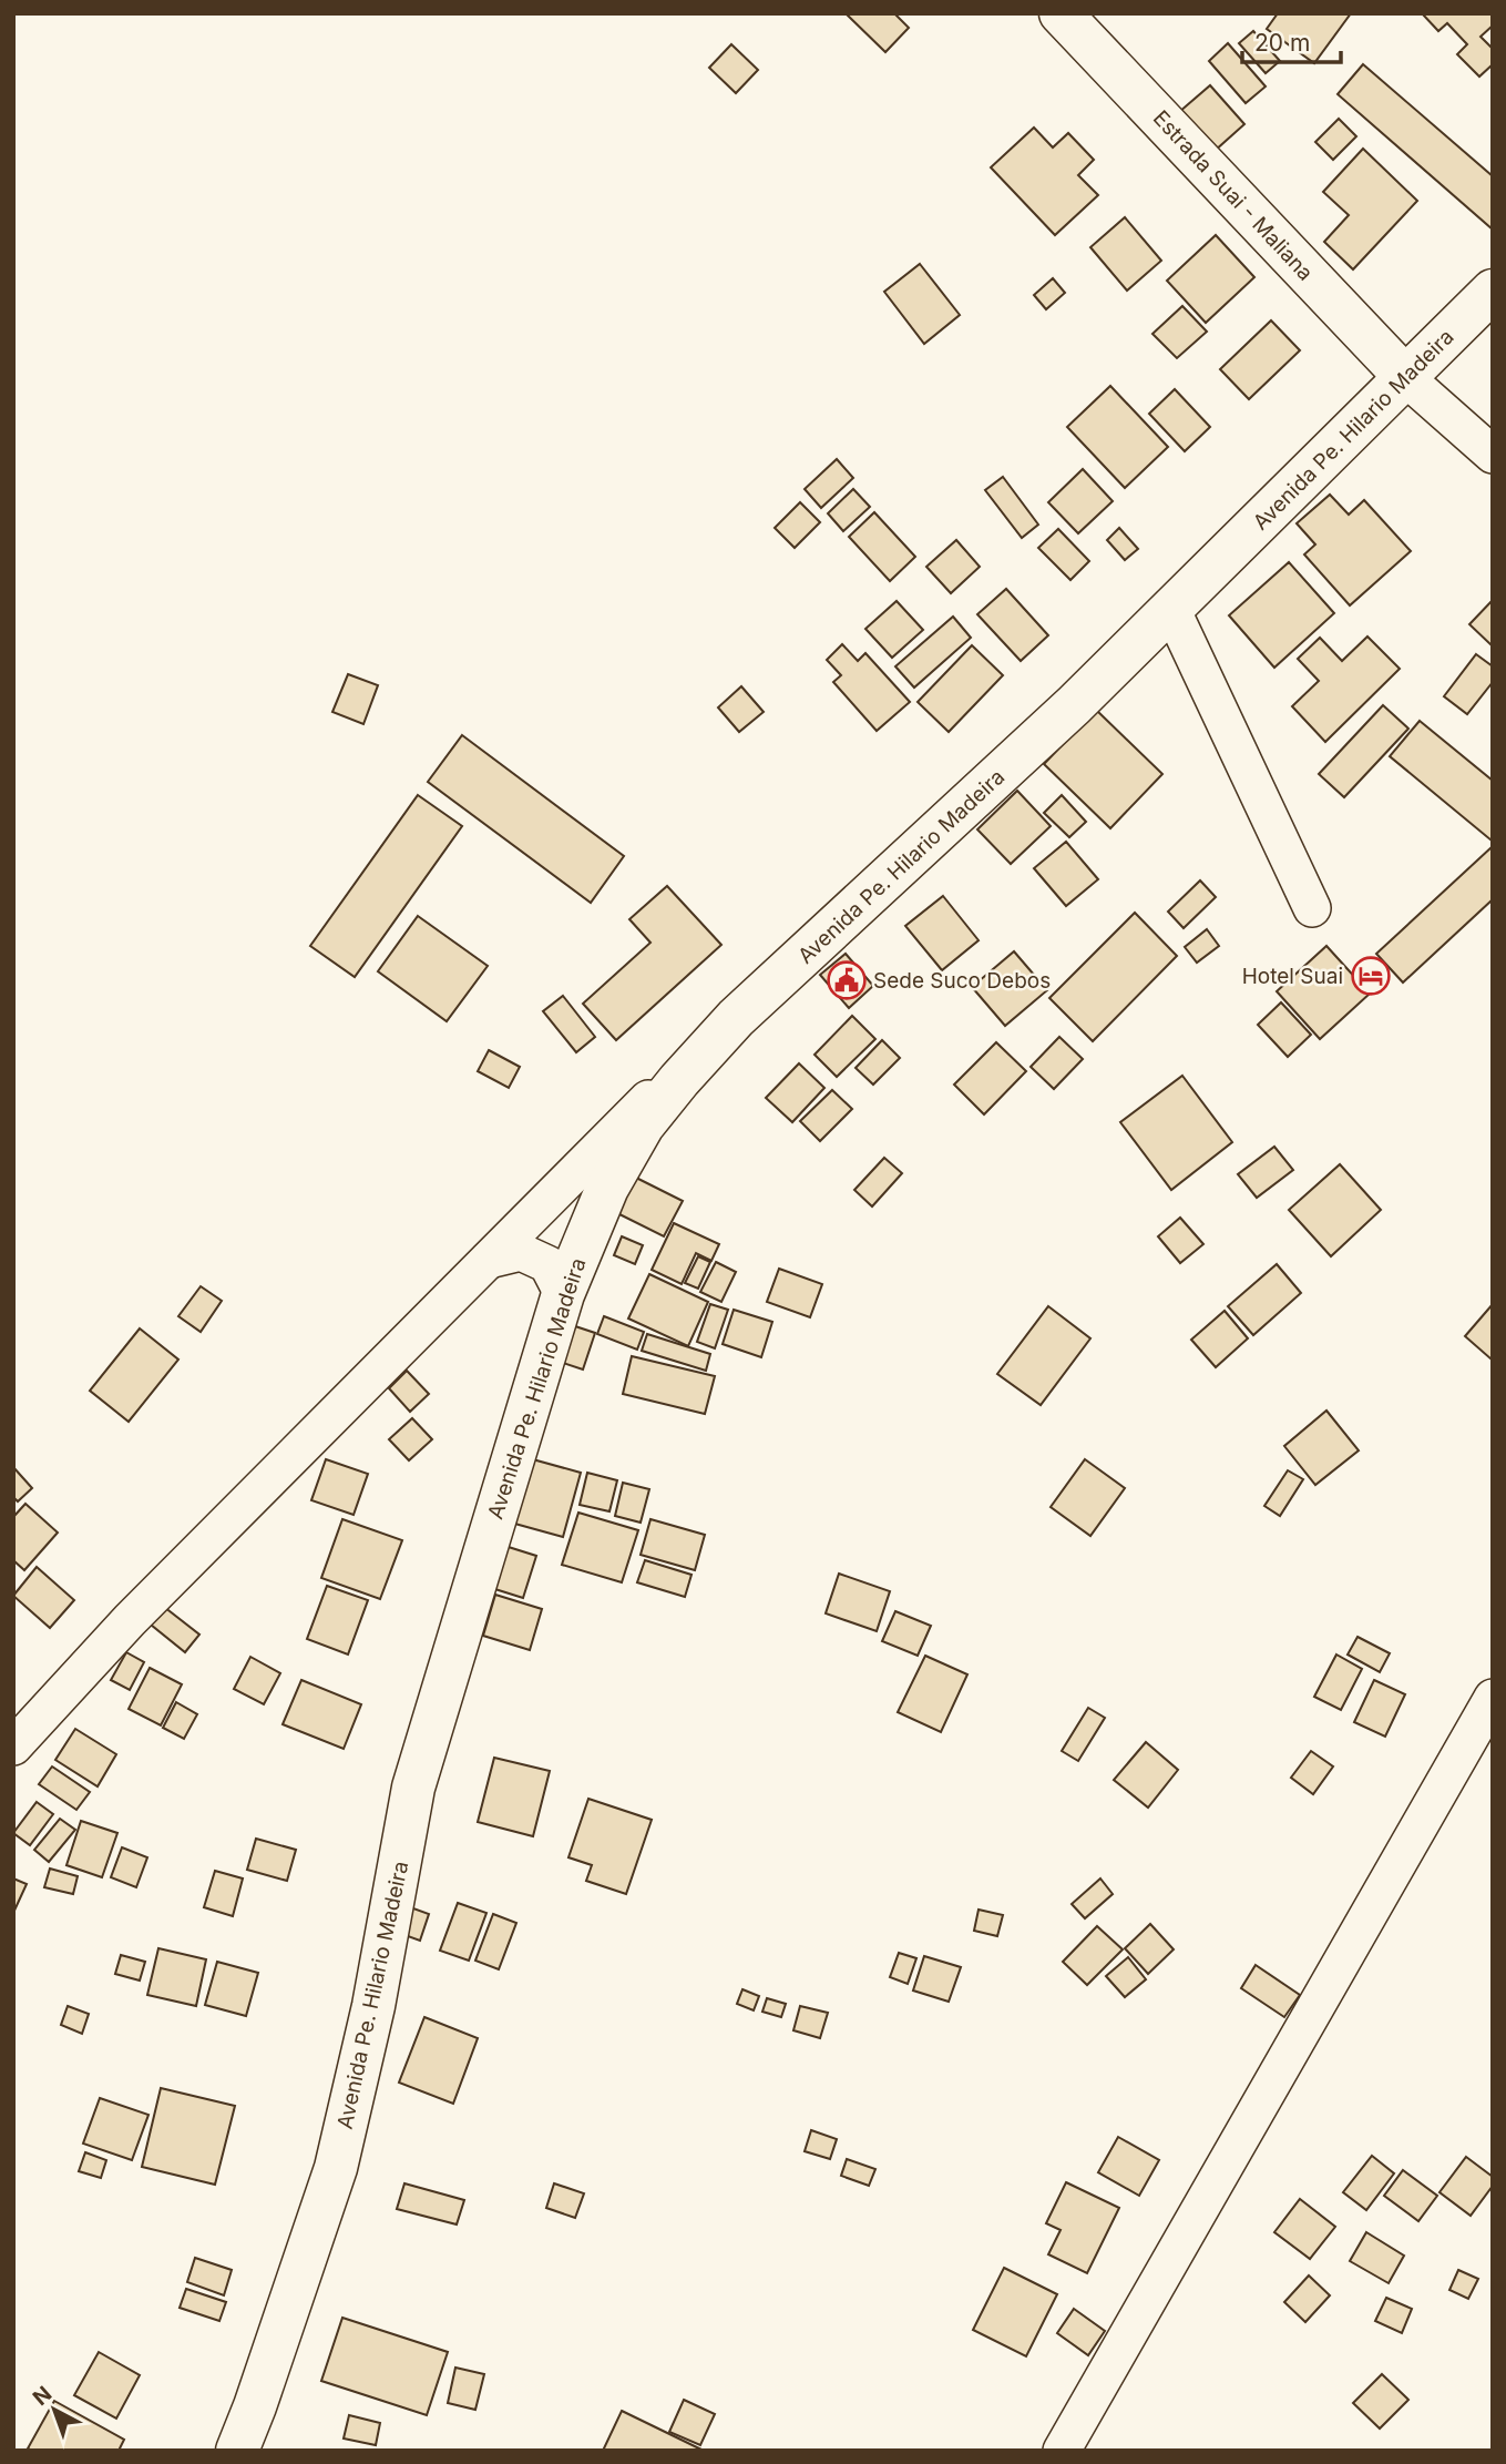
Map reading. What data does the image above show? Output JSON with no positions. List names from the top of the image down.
{
  "streets": {
    "main road": ["Estrada Suai - Maliana", "Avenida Pe. Hilario Madeira"]
  },
  "crossings": [
    ["Estrada Suai - Maliana", "Avenida Pe. Hilario Madeira"]
  ],
  "places": {
    "hotel": ["Hotel Suai"],
    "public building": ["Sede Suco Debos"]
  },
  "scale_bar": "20 m",
  "north": "top left"
}
